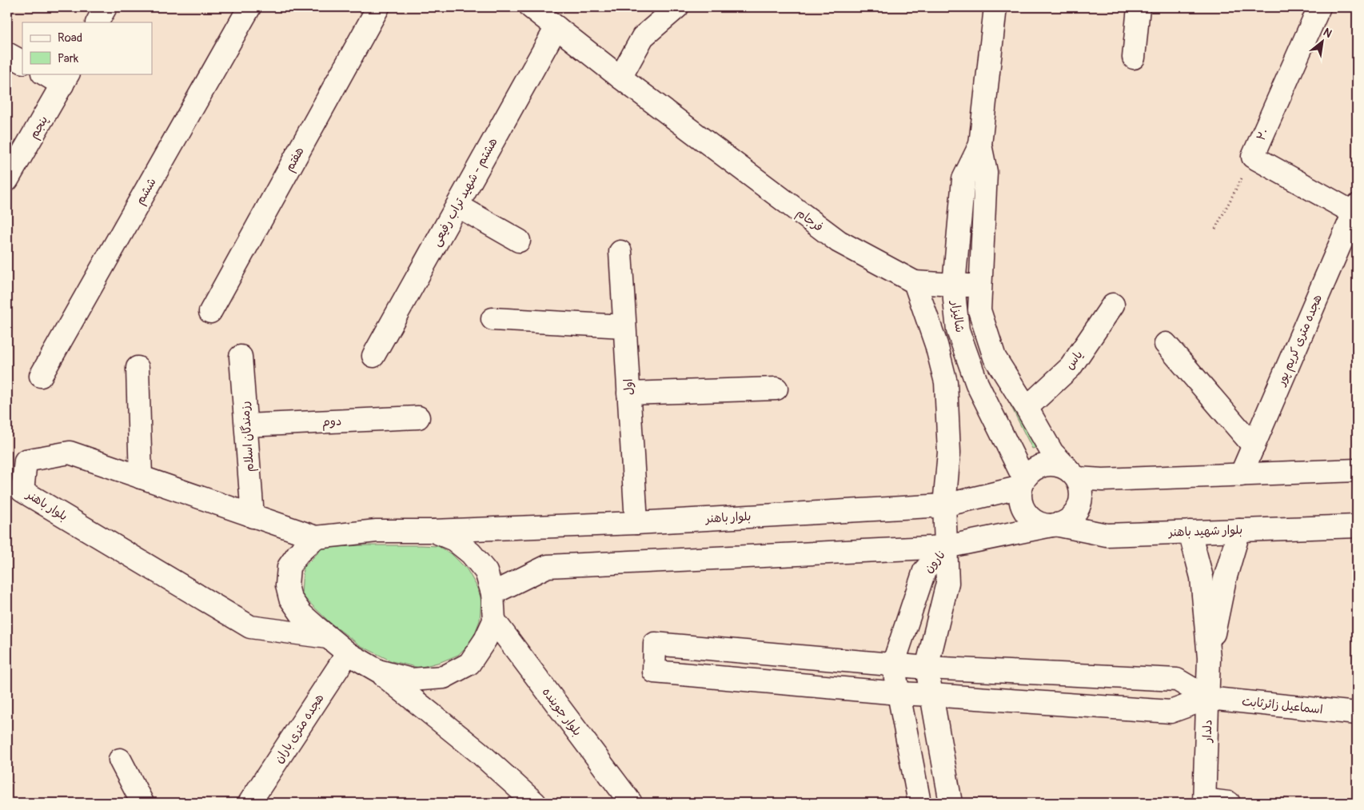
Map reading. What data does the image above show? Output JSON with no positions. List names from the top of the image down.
{
  "streets": {
    "street": [
      "پنجم",
      "۲۰",
      "هفتم",
      "ششم",
      "هشتم - شهید تراب رفیعی",
      "فرجام",
      "شالیزار",
      "هجده متری کریم پور",
      "یاس",
      "اول",
      "دوم",
      "رزمندگان اسلام",
      "بلوار باهنر",
      "بلوار شهید باهنر",
      "نارون",
      "اسماعیل زائرثابت",
      "بلوار جوینده",
      "هجده متری باران",
      "دلدار"
    ]
  },
  "crossings": [
    ["هشتم - شهید تراب رفیعی", "فرجام"],
    ["شالیزار", "یاس"],
    ["شالیزار", "بلوار باهنر"],
    ["شالیزار", "بلوار شهید باهنر"],
    ["اول", "بلوار باهنر"],
    ["دوم", "رزمندگان اسلام"],
    ["رزمندگان اسلام", "بلوار باهنر"],
    ["بلوار باهنر", "بلوار شهید باهنر"],
    ["اسماعیل زائرثابت", "دلدار"]
  ],
  "legend": ["Road", "Park"],
  "north": "top right"
}
